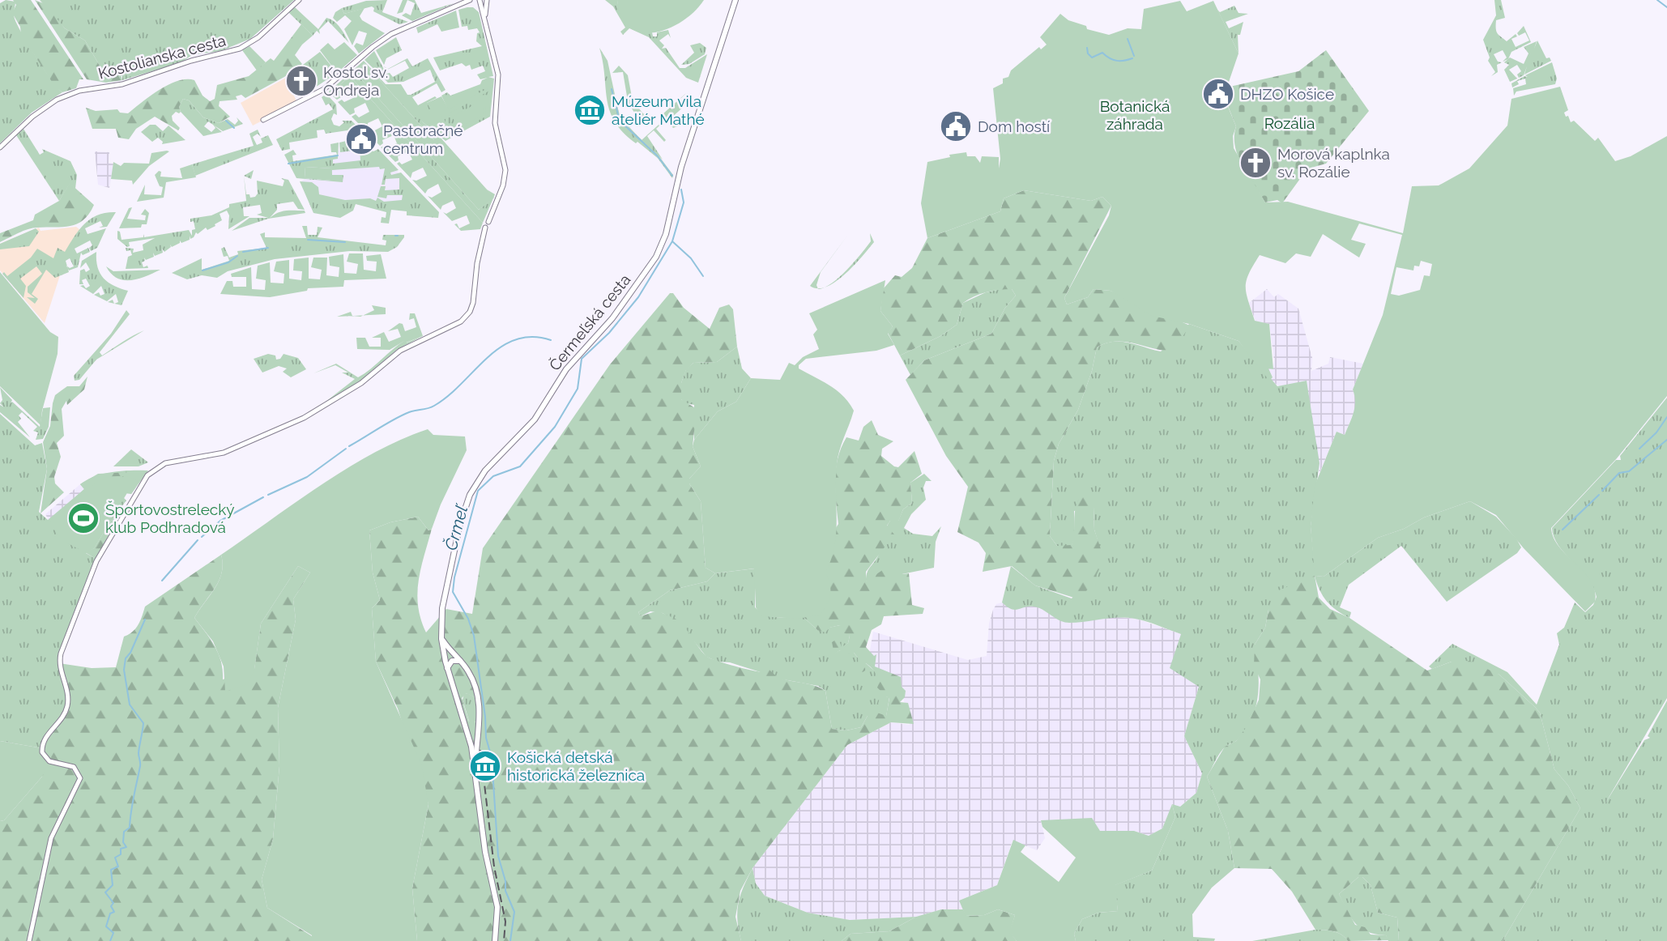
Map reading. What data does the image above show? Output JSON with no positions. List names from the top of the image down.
{
  "streets": {
    "main road": ["Čermeľská cesta"],
    "street": ["Kostolianska cesta"]
  },
  "water": ["Črmeľ"],
  "parks": ["Botanická záhrada", "Rozália"],
  "places": {
    "church": ["Kostol sv. Ondreja", "Morová kaplnka sv. Rozálie"],
    "public building": ["DHZO Košice", "Dom hostí", "Pastoračné centrum"],
    "museum": ["Múzeum vila ateliér Mathé", "Košická detská historická železnica"],
    "sports": ["Športovostrelecký klub Podhradová"]
  }
}
